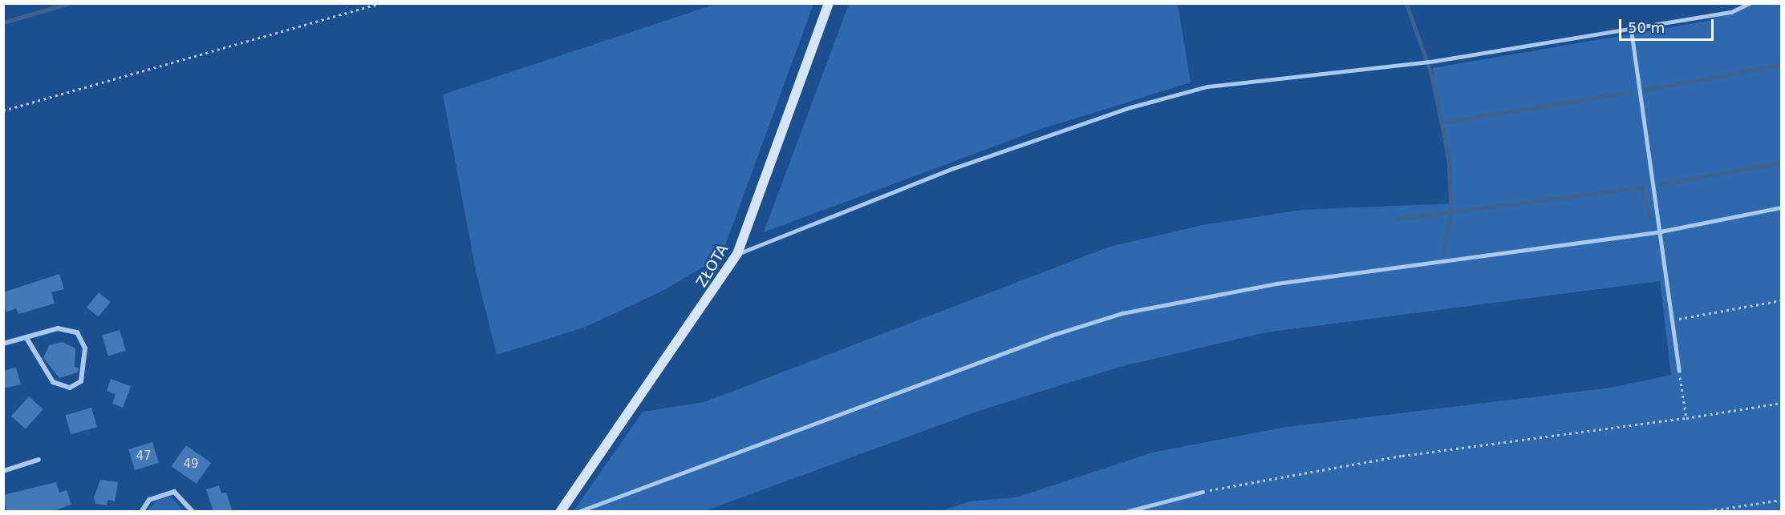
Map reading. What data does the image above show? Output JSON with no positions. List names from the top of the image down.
{
  "streets": {
    "street": ["ZŁOTA"]
  },
  "house_numbers": ["47", "49"],
  "scale_bar": "50 m"
}
